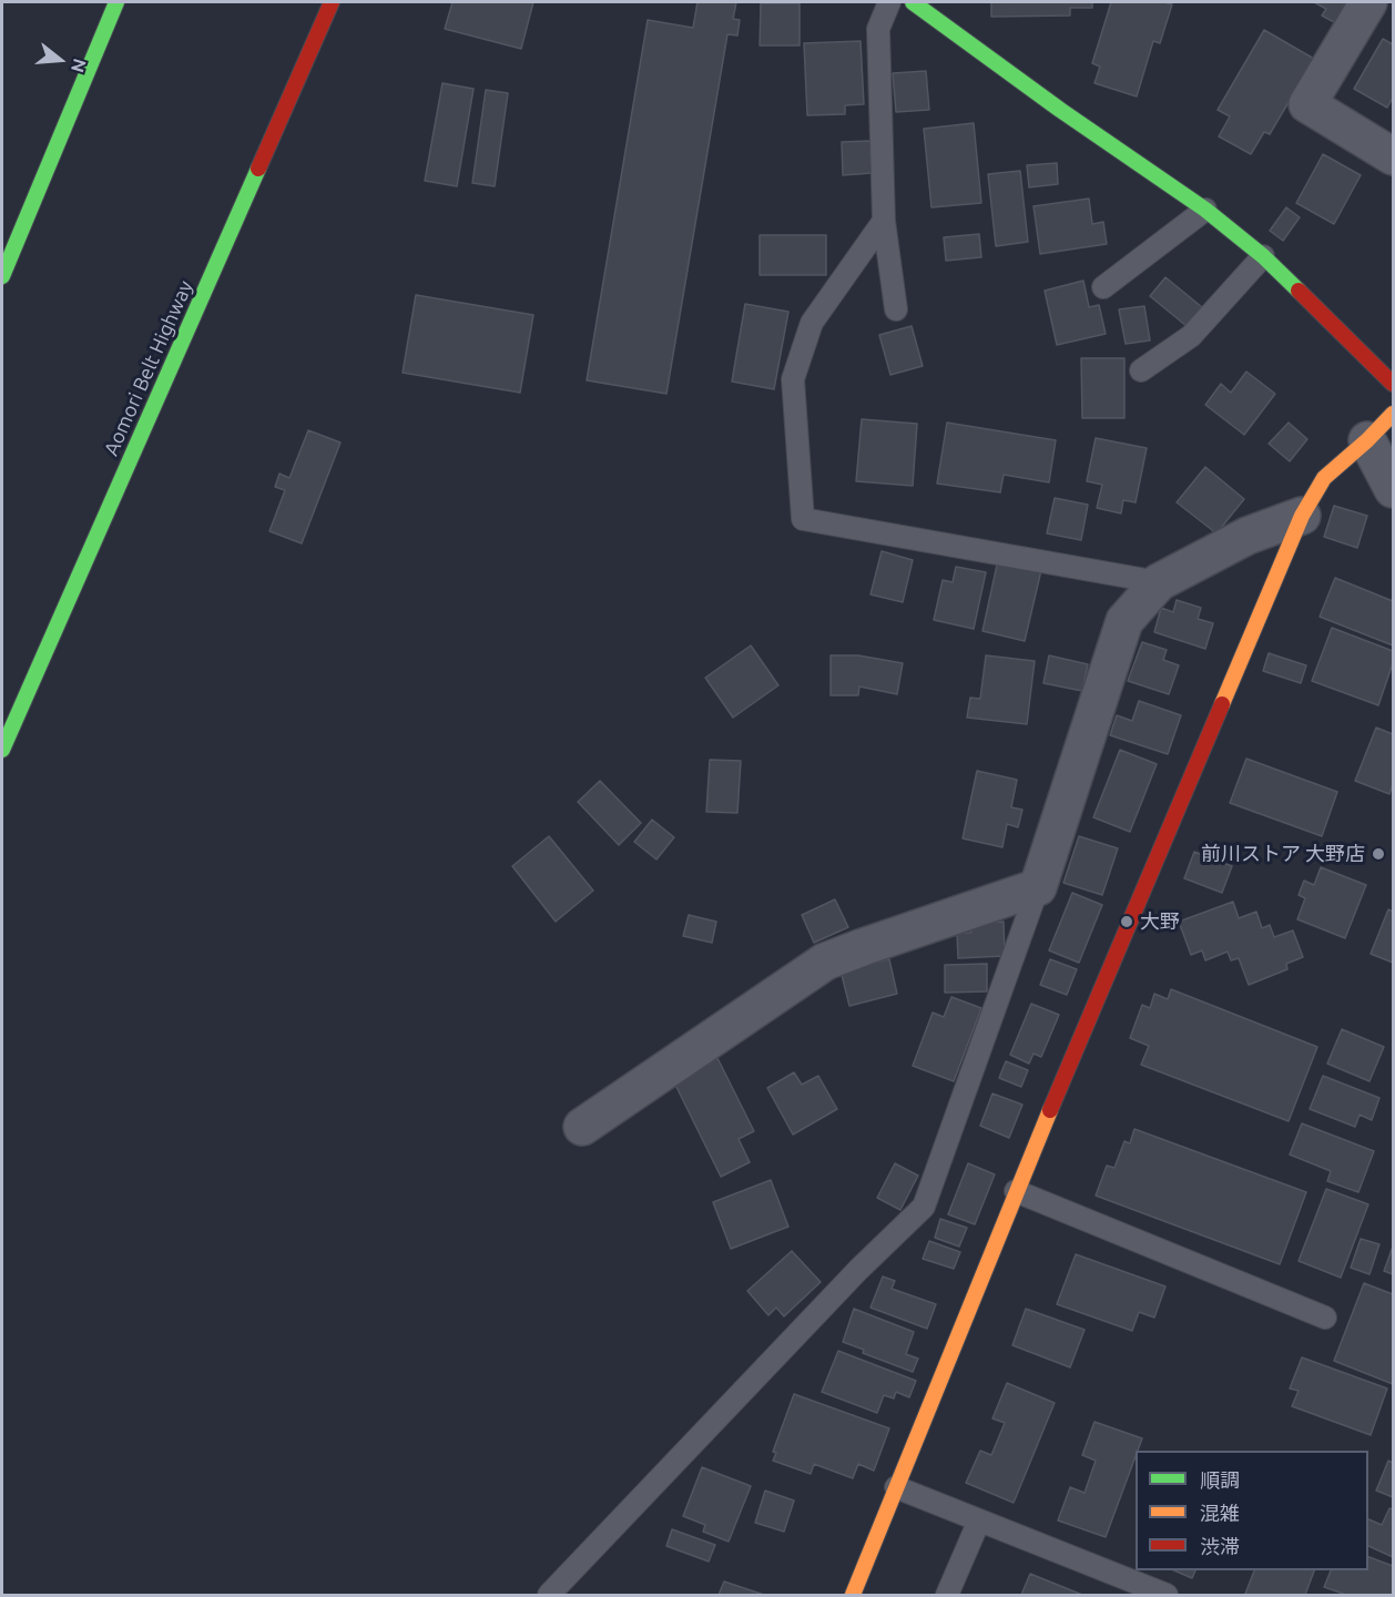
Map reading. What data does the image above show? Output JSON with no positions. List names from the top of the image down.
{
  "streets": {
    "main road": ["Aomori Belt Highway"]
  },
  "places": ["前川ストア 大野店", "大野"],
  "legend": ["順調", "混雑", "渋滞"],
  "north": "right"
}
